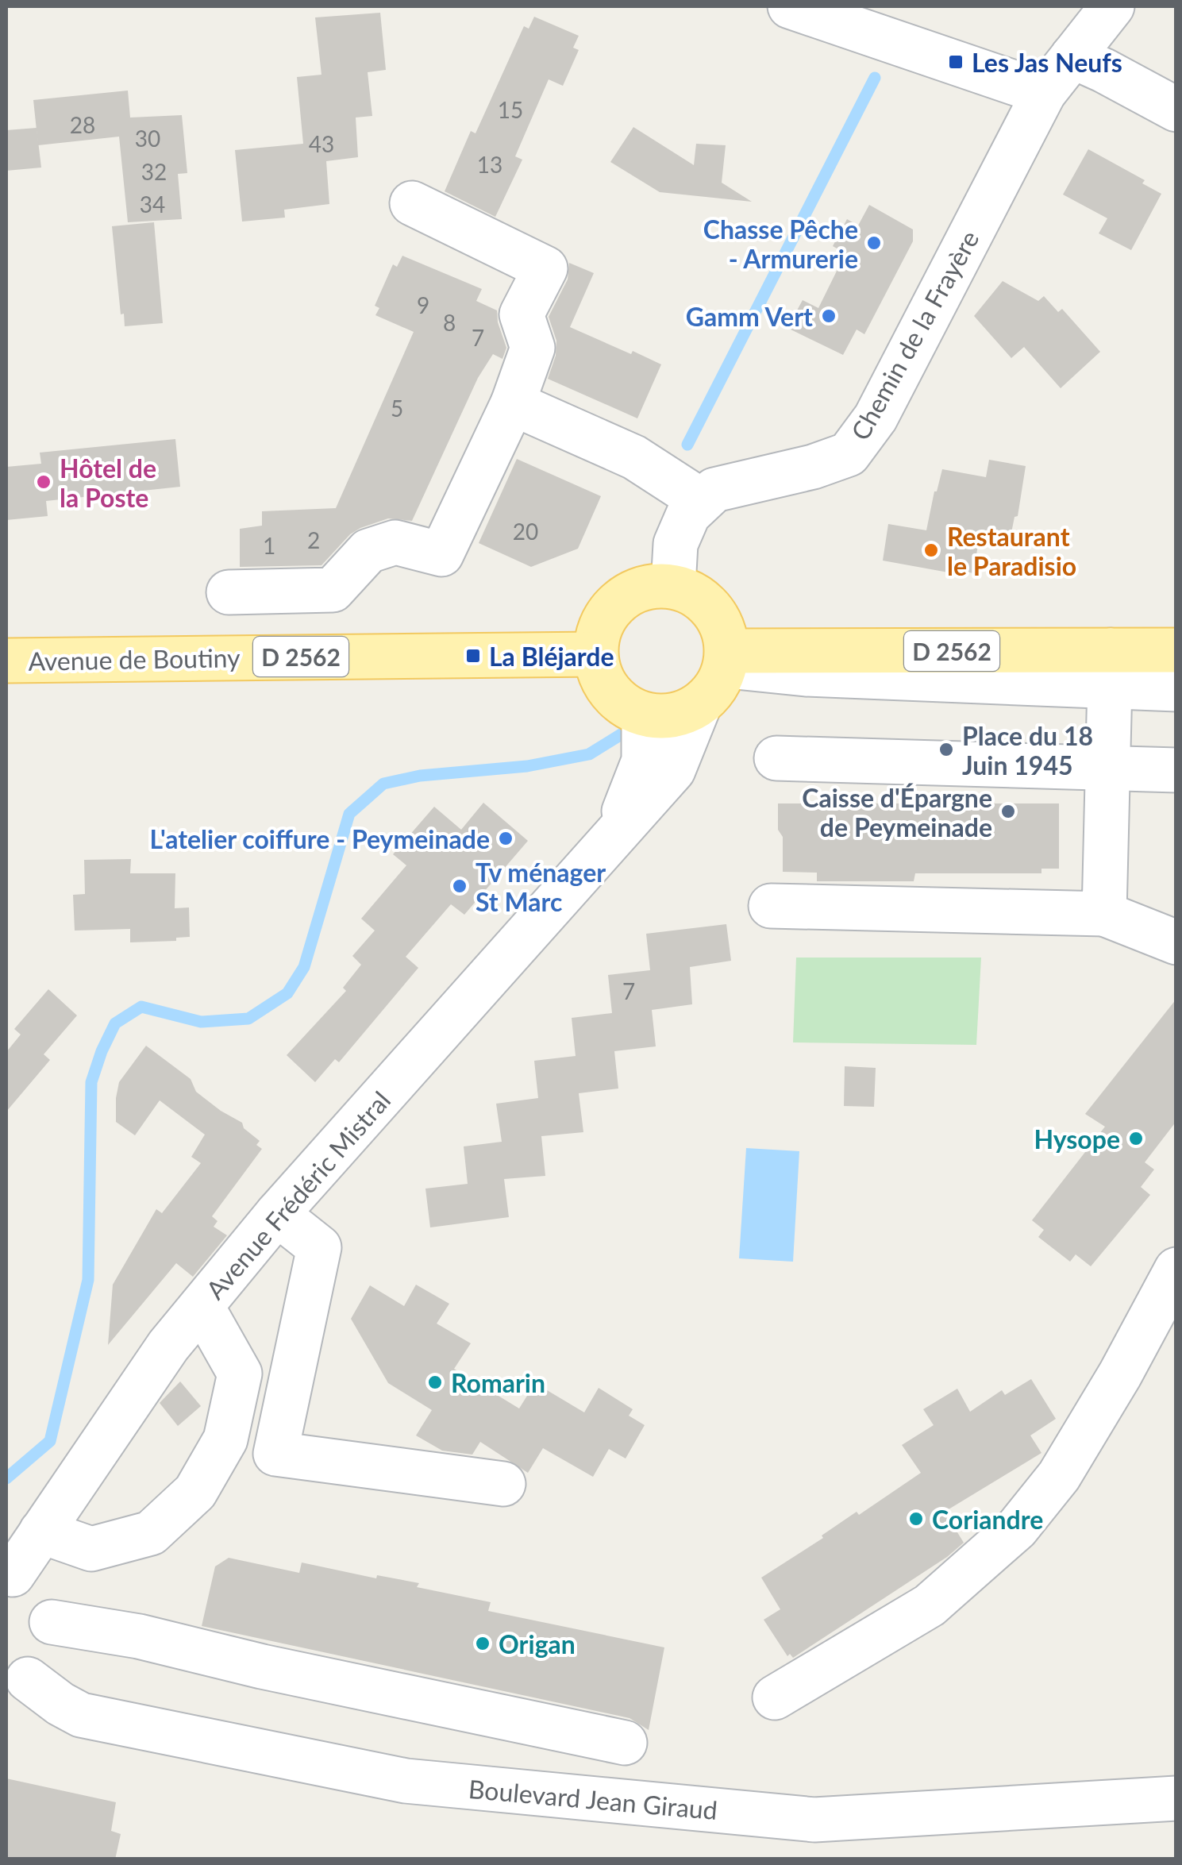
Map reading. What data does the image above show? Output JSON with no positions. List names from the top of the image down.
{
  "streets": {
    "main road": ["D 2562", "Avenue de Boutiny"],
    "street": ["Chemin de la Frayère", "Avenue Frédéric Mistral", "Boulevard Jean Giraud"]
  },
  "crossings": [
    ["Chemin de la Frayère", "D 2562"],
    ["Chemin de la Frayère", "Avenue de Boutiny"],
    ["Chemin de la Frayère", "Avenue Frédéric Mistral"],
    ["D 2562", "Avenue de Boutiny"],
    ["D 2562", "Avenue Frédéric Mistral"],
    ["Avenue de Boutiny", "Avenue Frédéric Mistral"]
  ],
  "places": {
    "transit": ["Les Jas Neufs", "La Bléjarde"],
    "other": [
      "Chasse Pêche - Armurerie",
      "Gamm Vert",
      "Hôtel de la Poste",
      "Restaurant le Paradisio",
      "Place du 18 Juin 1945",
      "Caisse d'Épargne de Peymeinade",
      "L'atelier coiffure - Peymeinade",
      "Tv ménager St Marc",
      "Hysope",
      "Romarin",
      "Coriandre",
      "Origan"
    ]
  },
  "house_numbers": [
    "15",
    "28",
    "30",
    "43",
    "13",
    "32",
    "34",
    "9",
    "8",
    "7",
    "5",
    "20",
    "2",
    "1",
    "7"
  ]
}
